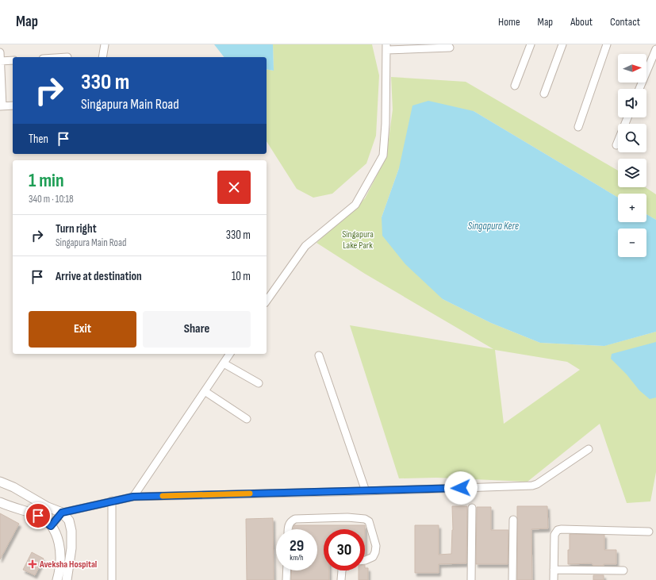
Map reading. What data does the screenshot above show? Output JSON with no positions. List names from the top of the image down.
{
  "water": ["Singapura Kere"],
  "parks": ["Singapura Lake Park"],
  "places": {
    "health": ["Aveksha Hospital"]
  },
  "north": "right",
  "page": {
    "header": "Map",
    "nav": [
      "Home",
      "Map",
      "About",
      "Contact"
    ],
    "map_buttons": ["+", "−"],
    "turn": ["330 m", "Singapura Main Road"],
    "then": "Then",
    "heading": ["1 min", "340 m · 10:18"],
    "list": [
      {
        "name": "Turn right",
        "note": "Singapura Main Road",
        "value": "330 m"
      },
      {
        "name": "Arrive at destination",
        "value": "10 m"
      }
    ],
    "buttons": ["Exit", "Share"],
    "speed": "29 km/h",
    "limit": "30"
  }
}
